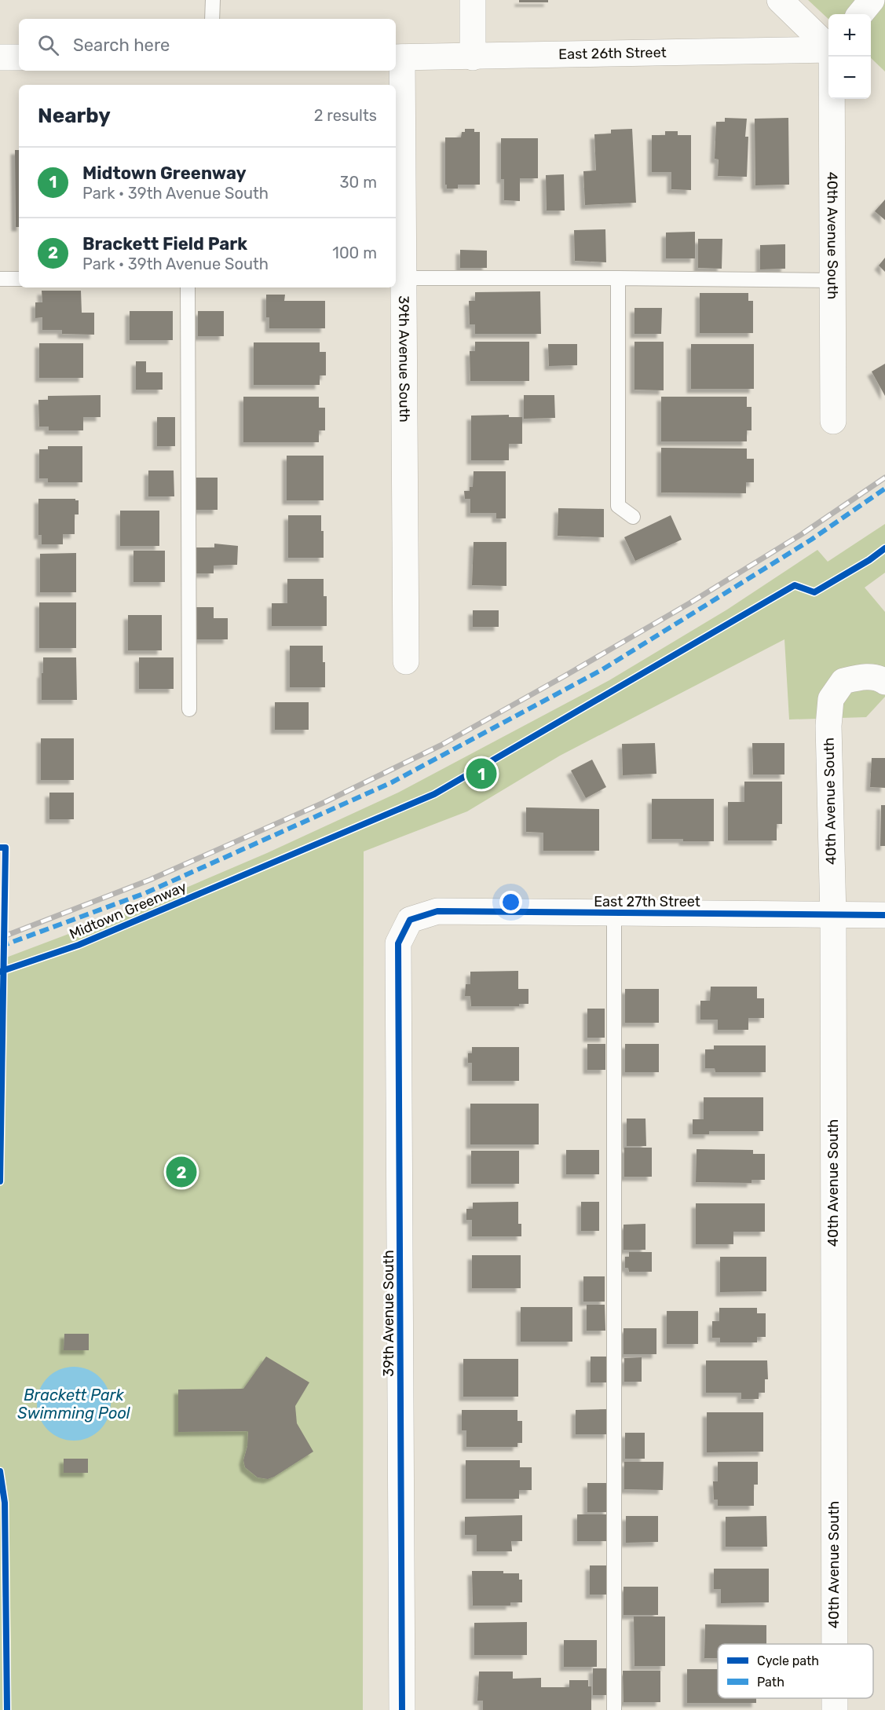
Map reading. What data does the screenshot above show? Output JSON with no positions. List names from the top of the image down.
{
  "streets": {
    "street": [
      "East 26th Street",
      "40th Avenue South",
      "39th Avenue South",
      "East 27th Street"
    ],
    "cycle path": ["Midtown Greenway"]
  },
  "crossings": [
    ["East 26th Street", "39th Avenue South"],
    ["40th Avenue South", "East 27th Street"],
    ["39th Avenue South", "East 27th Street"]
  ],
  "water": ["Brackett Park Swimming Pool"],
  "legend": ["Cycle path", "Path"],
  "page": {
    "map_buttons": ["+", "−"],
    "search": "Search here",
    "heading": ["Nearby", "2 results"],
    "list": [
      {
        "mark": "1",
        "name": "Midtown Greenway",
        "note": "Park · 39th Avenue South",
        "value": "30 m"
      },
      {
        "mark": "2",
        "name": "Brackett Field Park",
        "note": "Park · 39th Avenue South",
        "value": "100 m"
      }
    ],
    "pins": ["1", "2"]
  }
}
